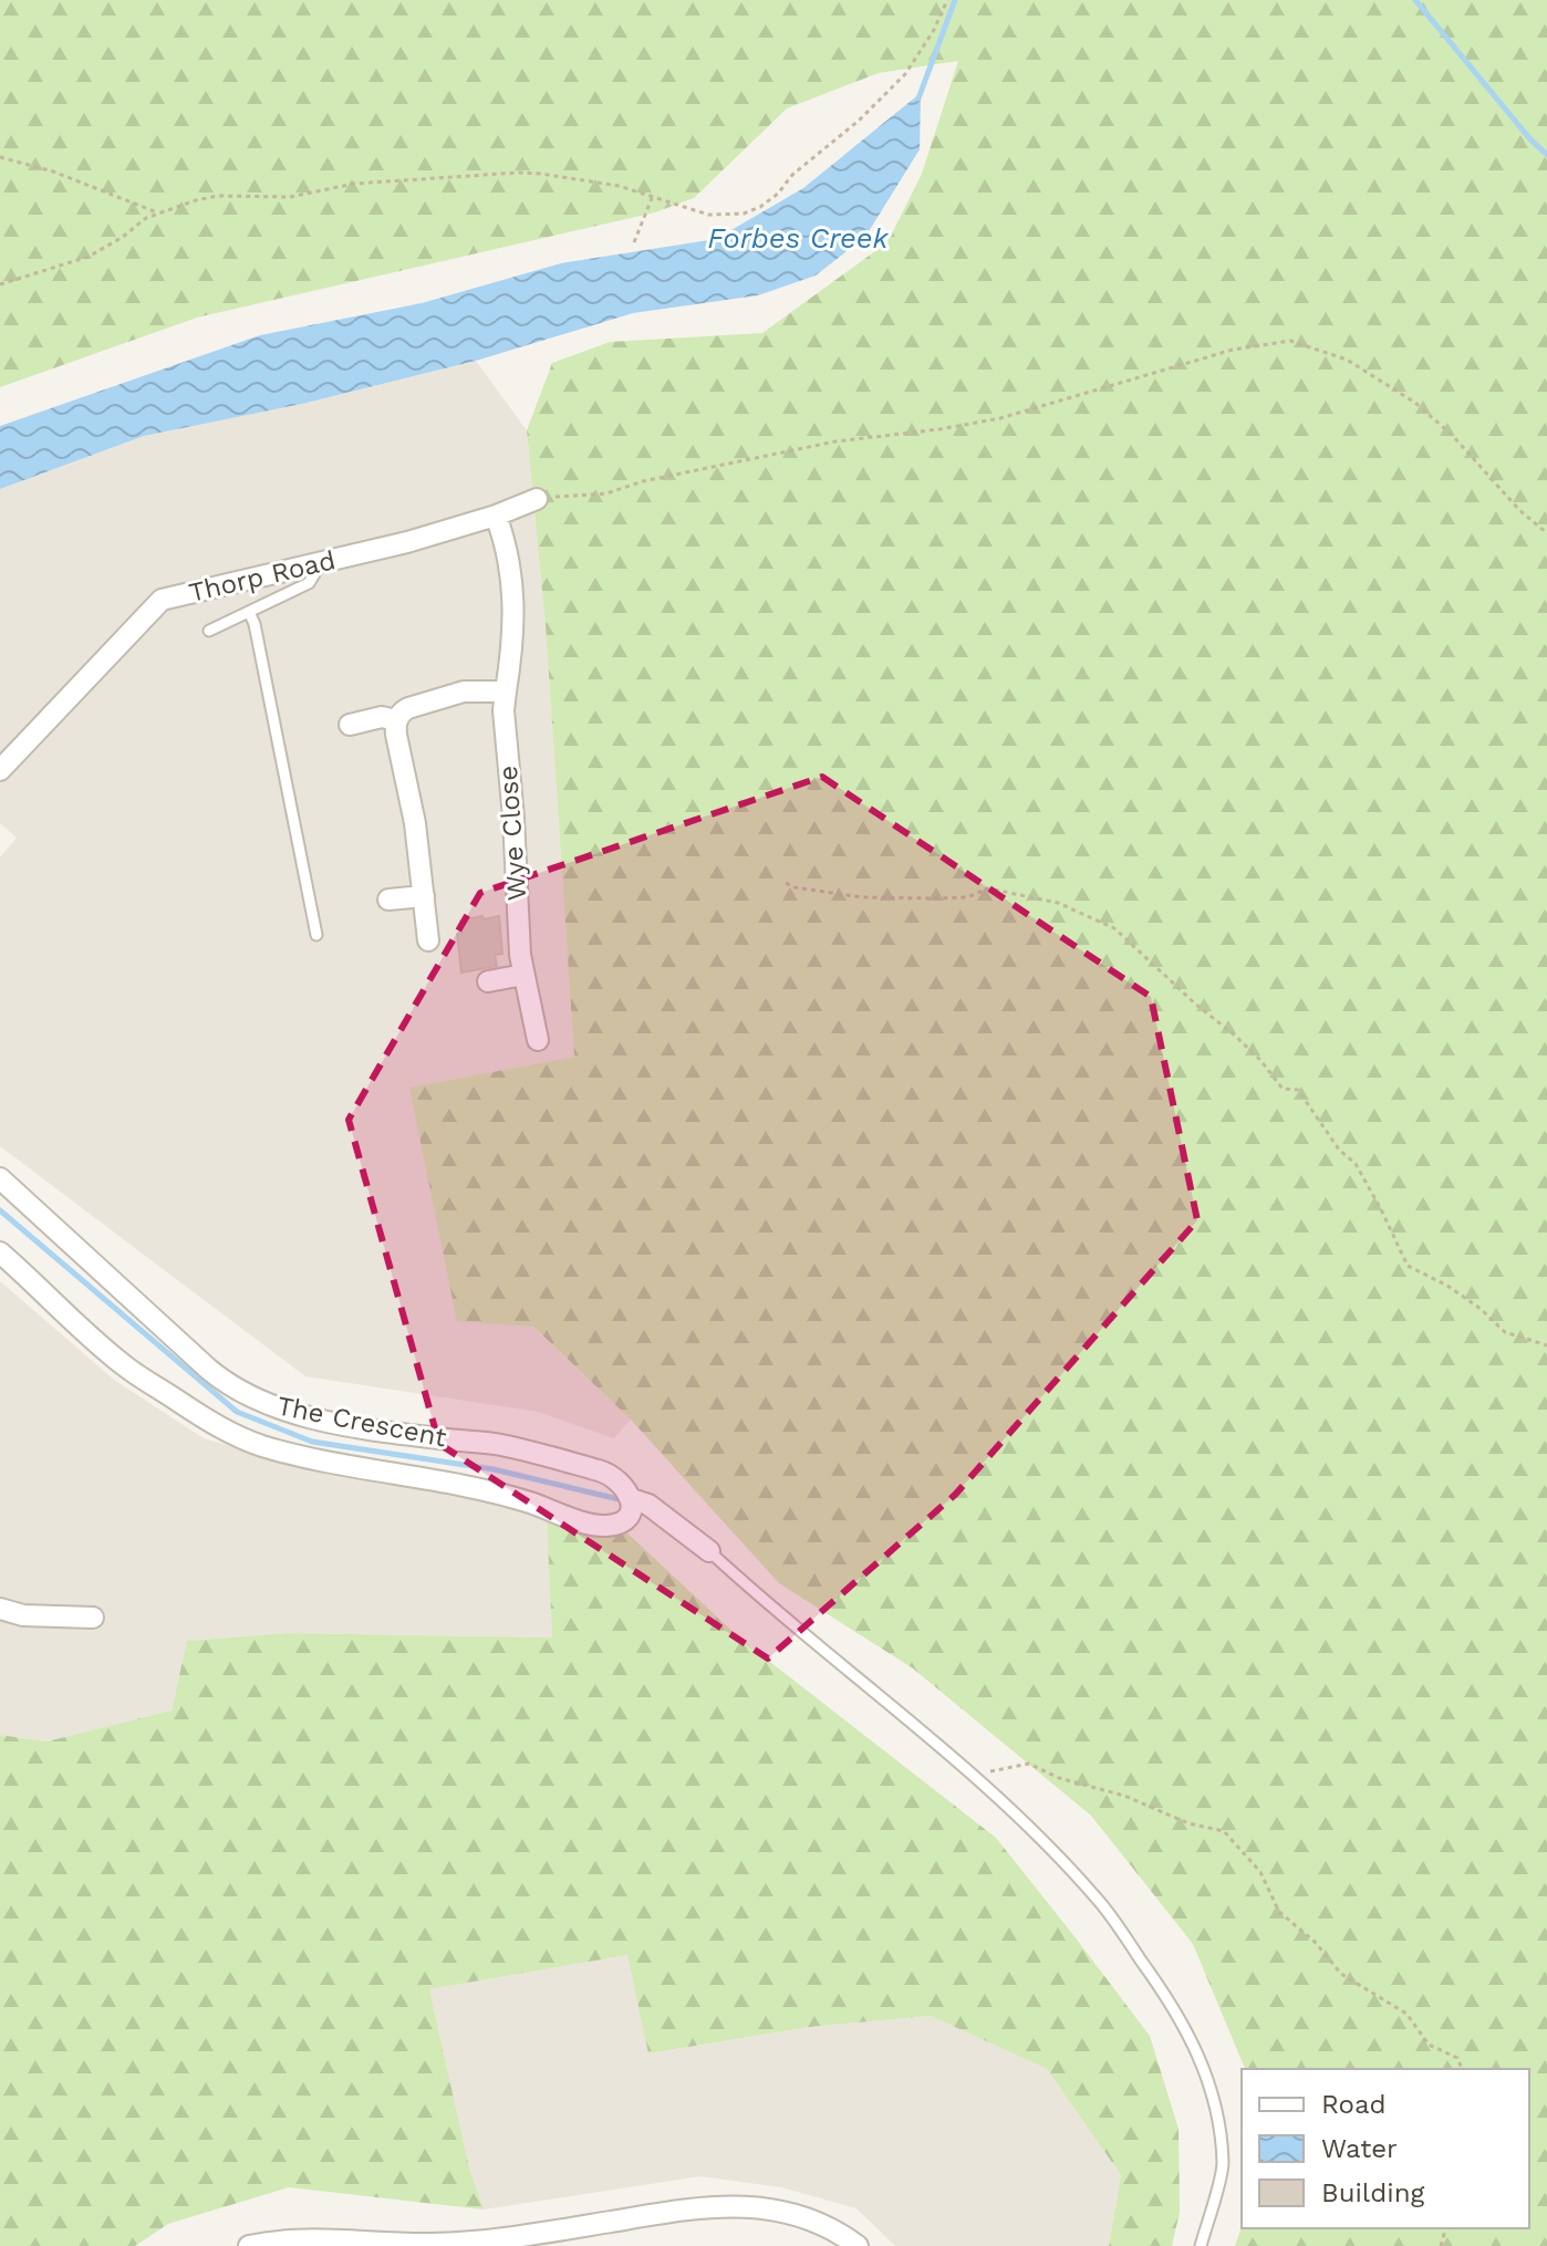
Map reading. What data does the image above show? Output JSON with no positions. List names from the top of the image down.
{
  "streets": {
    "street": ["Thorp Road", "Wye Close", "The Crescent"]
  },
  "crossings": [
    ["Thorp Road", "Wye Close"]
  ],
  "water": ["Forbes Creek"],
  "legend": ["Road", "Water", "Building"]
}
